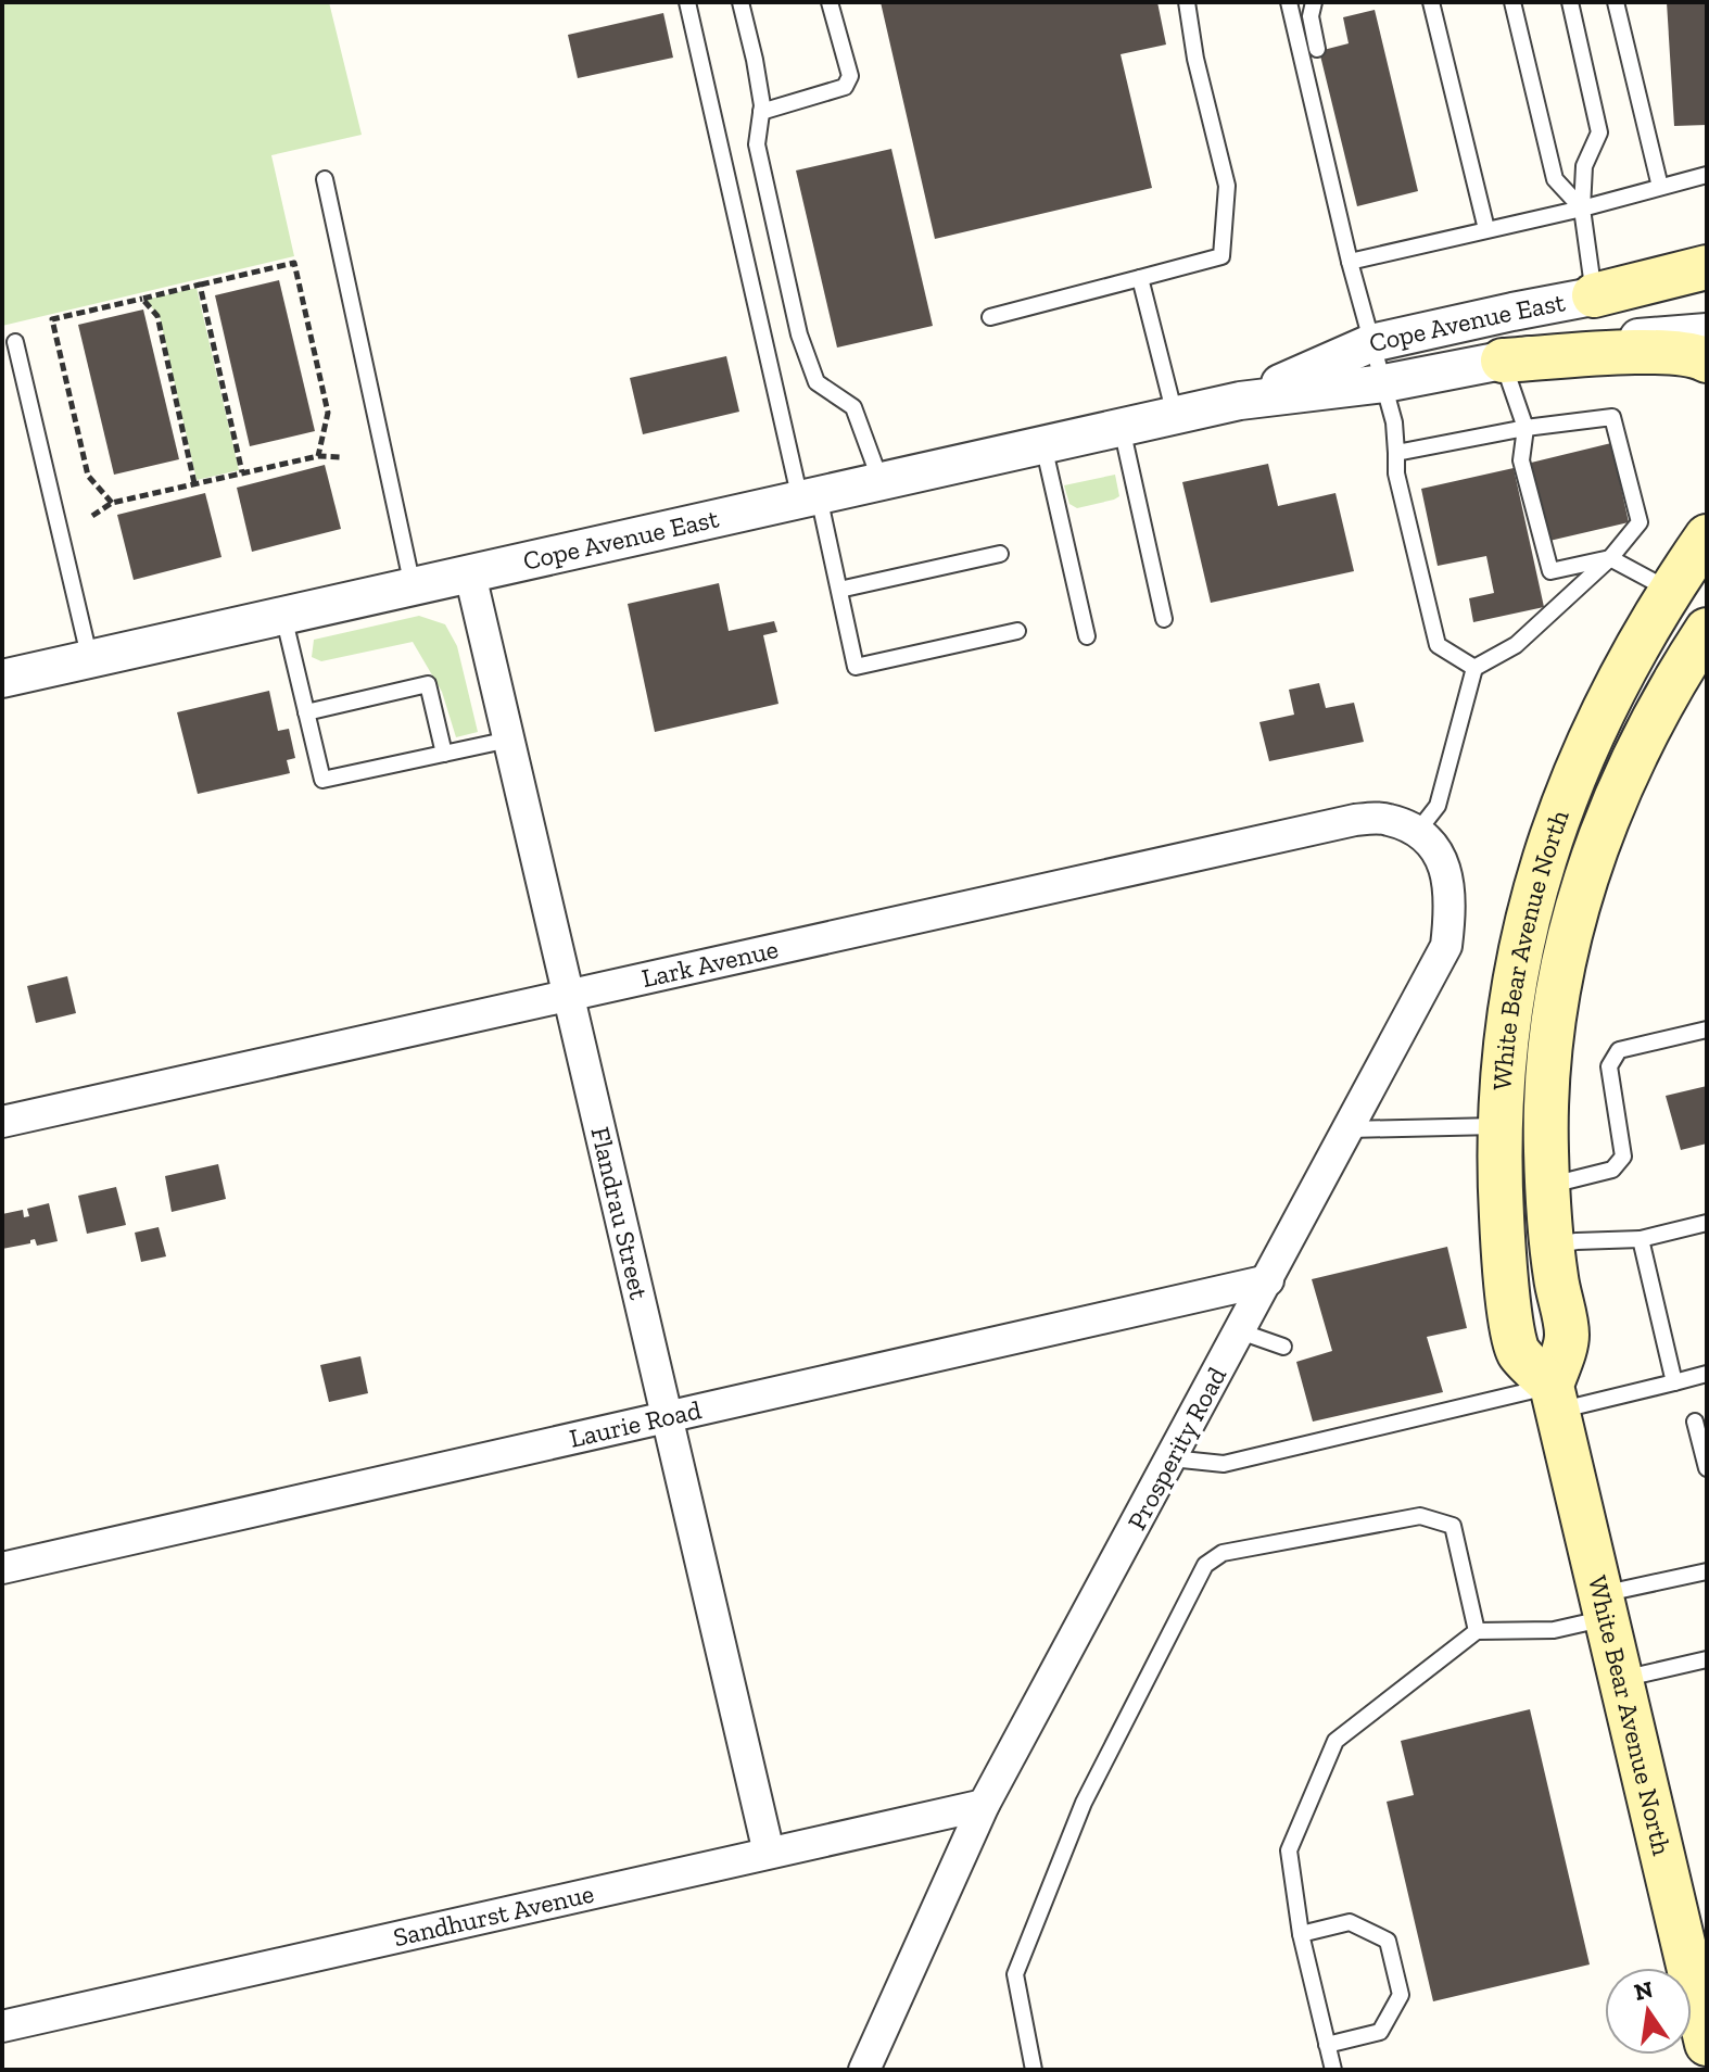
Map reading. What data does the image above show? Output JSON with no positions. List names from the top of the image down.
{
  "streets": {
    "main road": ["White Bear Avenue North"],
    "street": [
      "Cope Avenue East",
      "Lark Avenue",
      "Flandrau Street",
      "Laurie Road",
      "Prosperity Road",
      "Sandhurst Avenue"
    ]
  },
  "crossings": [
    ["Cope Avenue East", "Flandrau Street"],
    ["Lark Avenue", "Flandrau Street"],
    ["Lark Avenue", "Prosperity Road"],
    ["Flandrau Street", "Laurie Road"],
    ["Flandrau Street", "Sandhurst Avenue"],
    ["Laurie Road", "Prosperity Road"],
    ["Prosperity Road", "Sandhurst Avenue"]
  ],
  "north": "top"
}
